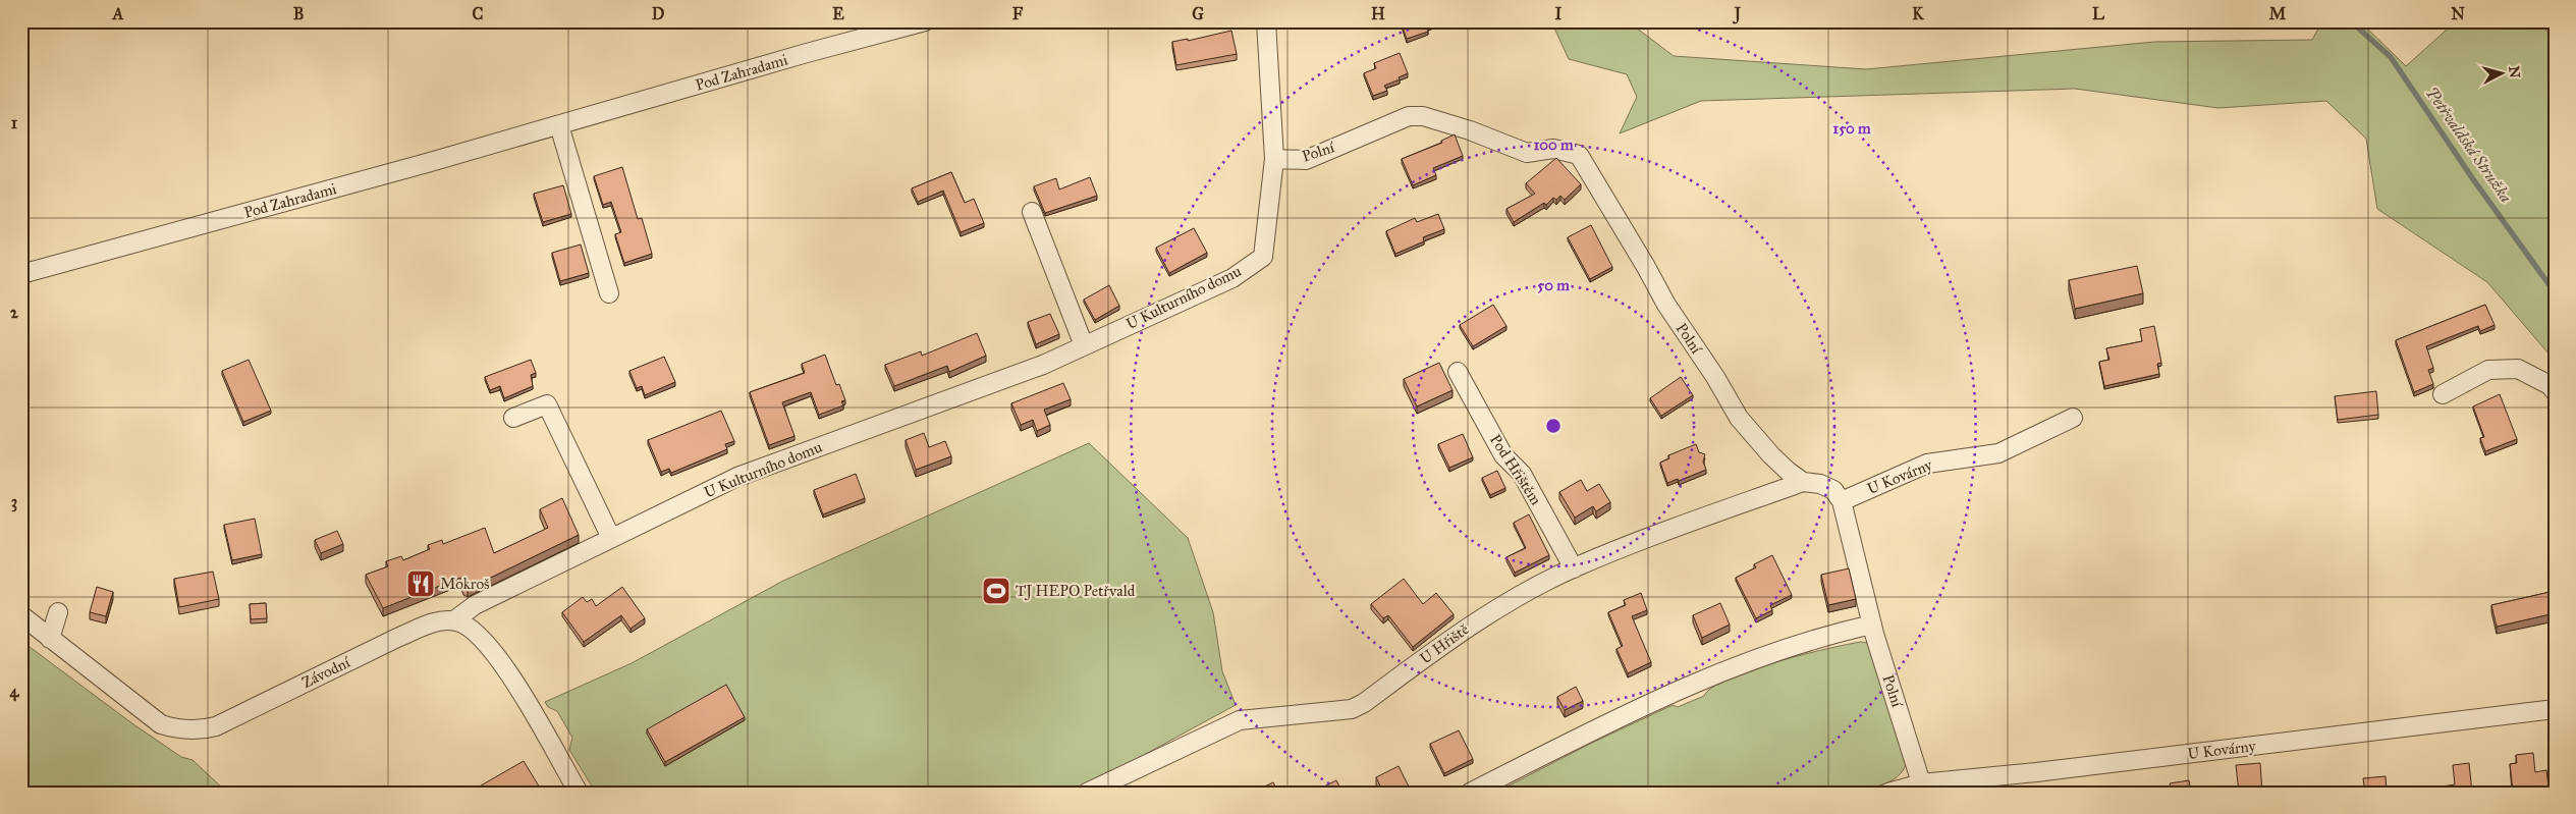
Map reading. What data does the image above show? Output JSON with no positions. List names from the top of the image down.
{
  "streets": {
    "street": [
      "Pod Zahradami",
      "Polní",
      "U Kulturního domu",
      "Pod Hřištěm",
      "U Kovárny",
      "U Hřiště",
      "Závodní"
    ]
  },
  "crossings": [
    ["Polní", "U Kulturního domu"],
    ["Polní", "U Kovárny"],
    ["Polní", "U Hřiště"],
    ["U Kulturního domu", "Závodní"],
    ["Pod Hřištěm", "U Hřiště"]
  ],
  "water": ["Petřvaldská Stružka"],
  "places": {
    "restaurant": ["Mokroš"],
    "sports": ["TJ HEPO Petřvald"]
  },
  "north": "right",
  "grid": {
    "columns": [
      "A",
      "B",
      "C",
      "D",
      "E",
      "F",
      "G",
      "H",
      "I",
      "J",
      "K",
      "L",
      "M",
      "N"
    ],
    "rows": [
      "1",
      "2",
      "3",
      "4"
    ]
  },
  "rings": ["150 m", "100 m", "50 m"]
}
